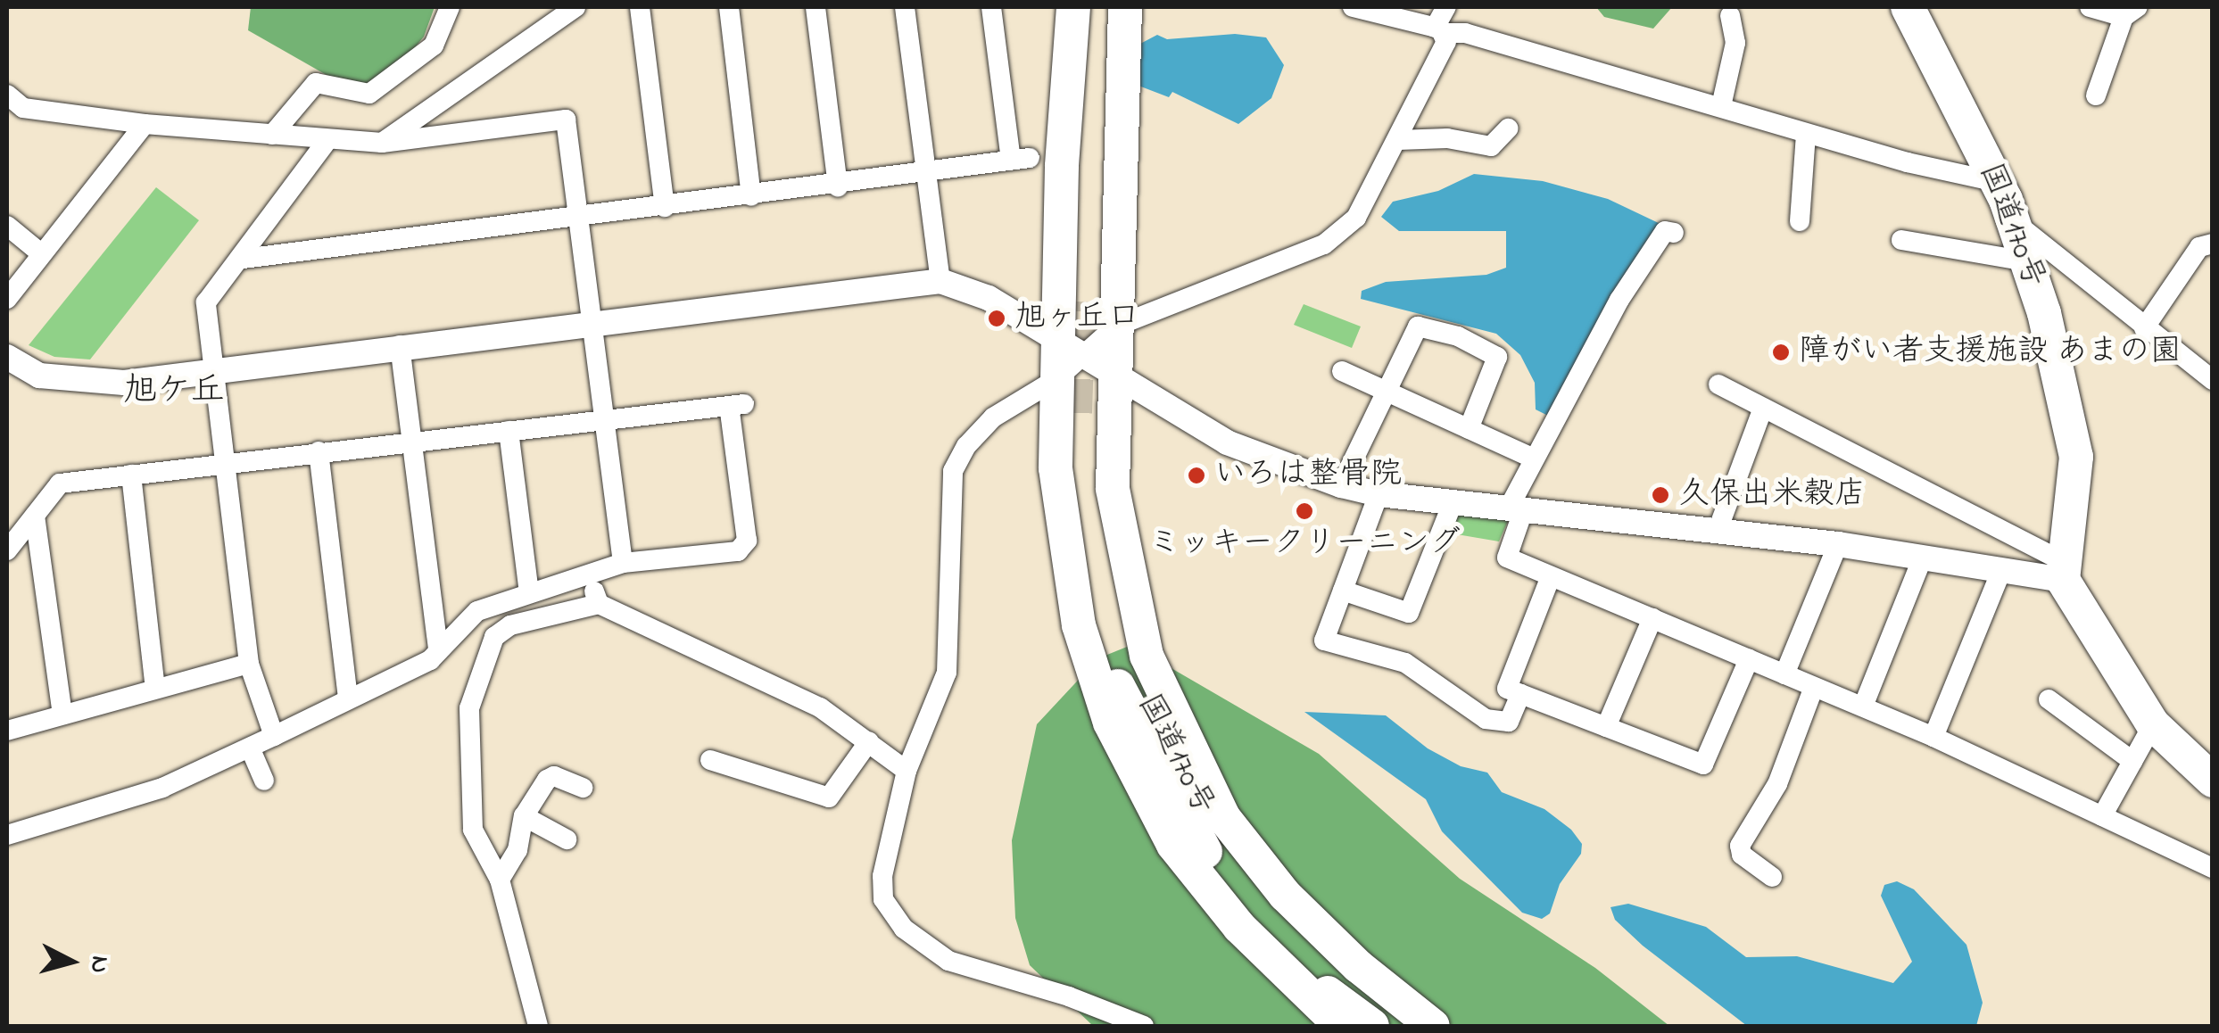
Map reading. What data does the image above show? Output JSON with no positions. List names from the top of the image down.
{
  "streets": {
    "highway": ["国道170号"]
  },
  "districts": ["旭ケ丘"],
  "places": [
    "旭ヶ丘口",
    "障がい者支援施設 あまの園",
    "いろは整骨院",
    "久保出米穀店",
    "ミッキークリーニング"
  ],
  "north": "right"
}
